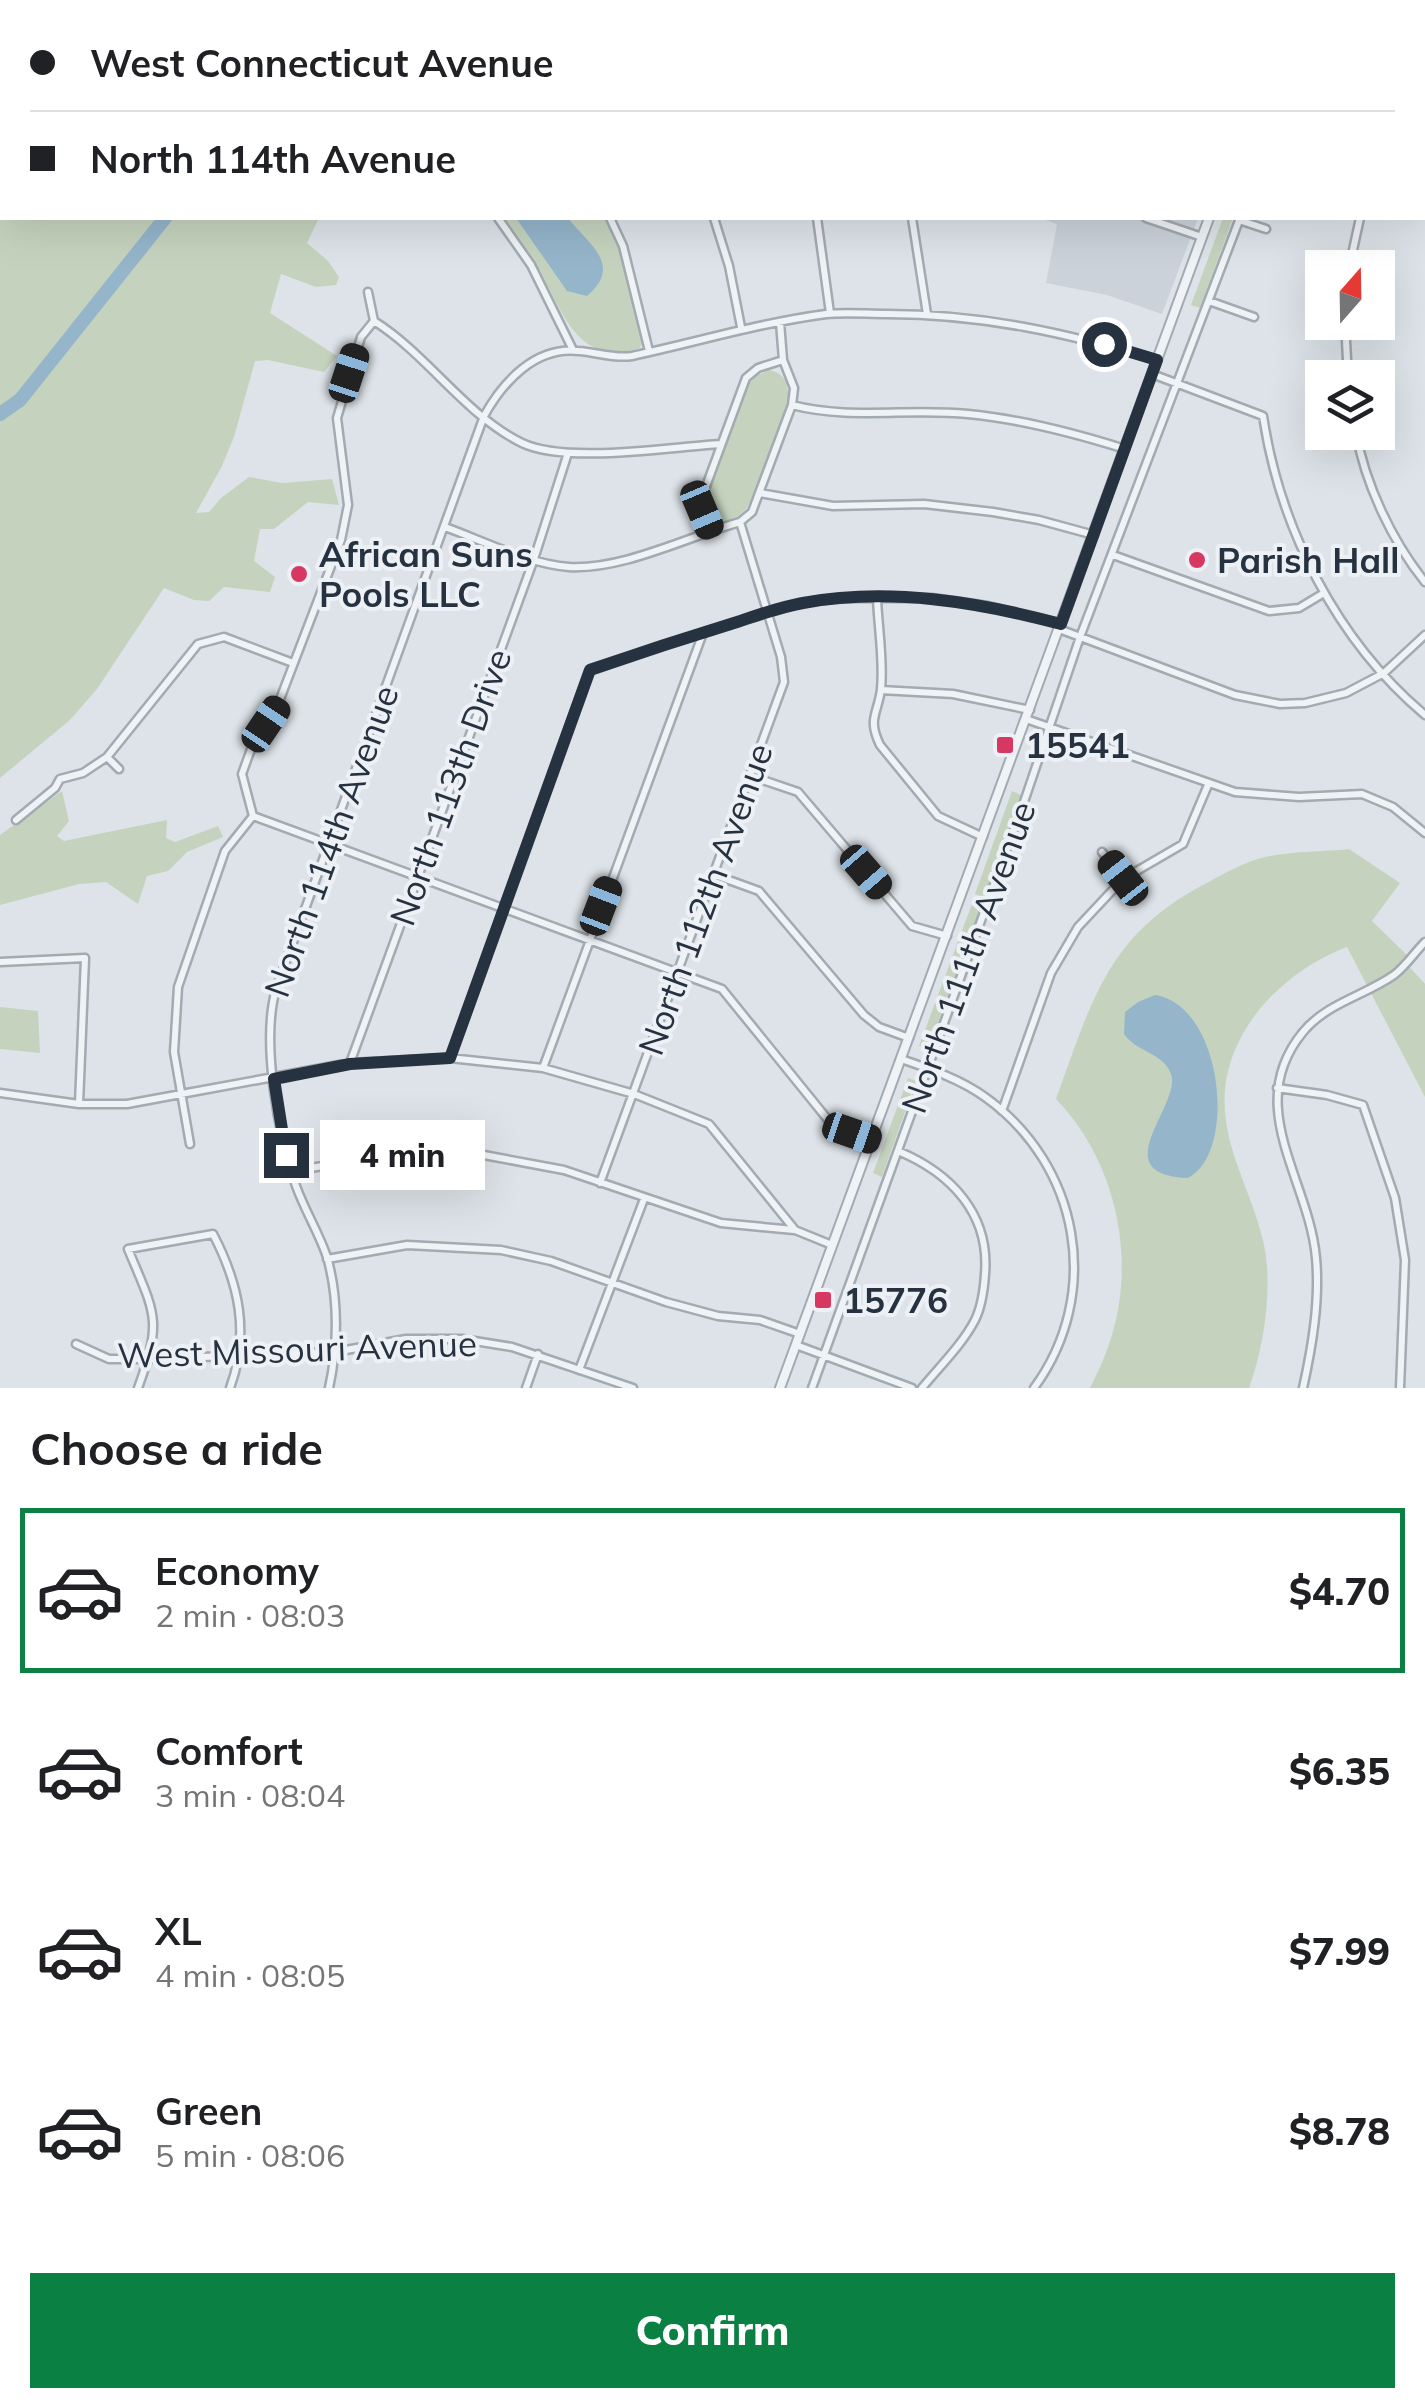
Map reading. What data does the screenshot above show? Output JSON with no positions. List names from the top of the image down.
{
  "streets": {
    "street": [
      "North 113th Drive",
      "North 114th Avenue",
      "North 112th Avenue",
      "North 111th Avenue",
      "West Missouri Avenue"
    ]
  },
  "crossings": [
    ["North 114th Avenue", "West Missouri Avenue"]
  ],
  "places": {
    "other": ["Parish Hall", "African Suns Pools LLC"],
    "transit": ["15541", "15776"]
  },
  "north": "top",
  "page": {
    "banner": ["West Connecticut Avenue", "North 114th Avenue"],
    "bubble": "4 min",
    "heading": "Choose a ride",
    "list": [
      {
        "name": "Economy",
        "note": "2 min · 08:03",
        "value": "$4.70"
      },
      {
        "name": "Comfort",
        "note": "3 min · 08:04",
        "value": "$6.35"
      },
      {
        "name": "XL",
        "note": "4 min · 08:05",
        "value": "$7.99"
      },
      {
        "name": "Green",
        "note": "5 min · 08:06",
        "value": "$8.78"
      }
    ],
    "buttons": "Confirm"
  }
}
